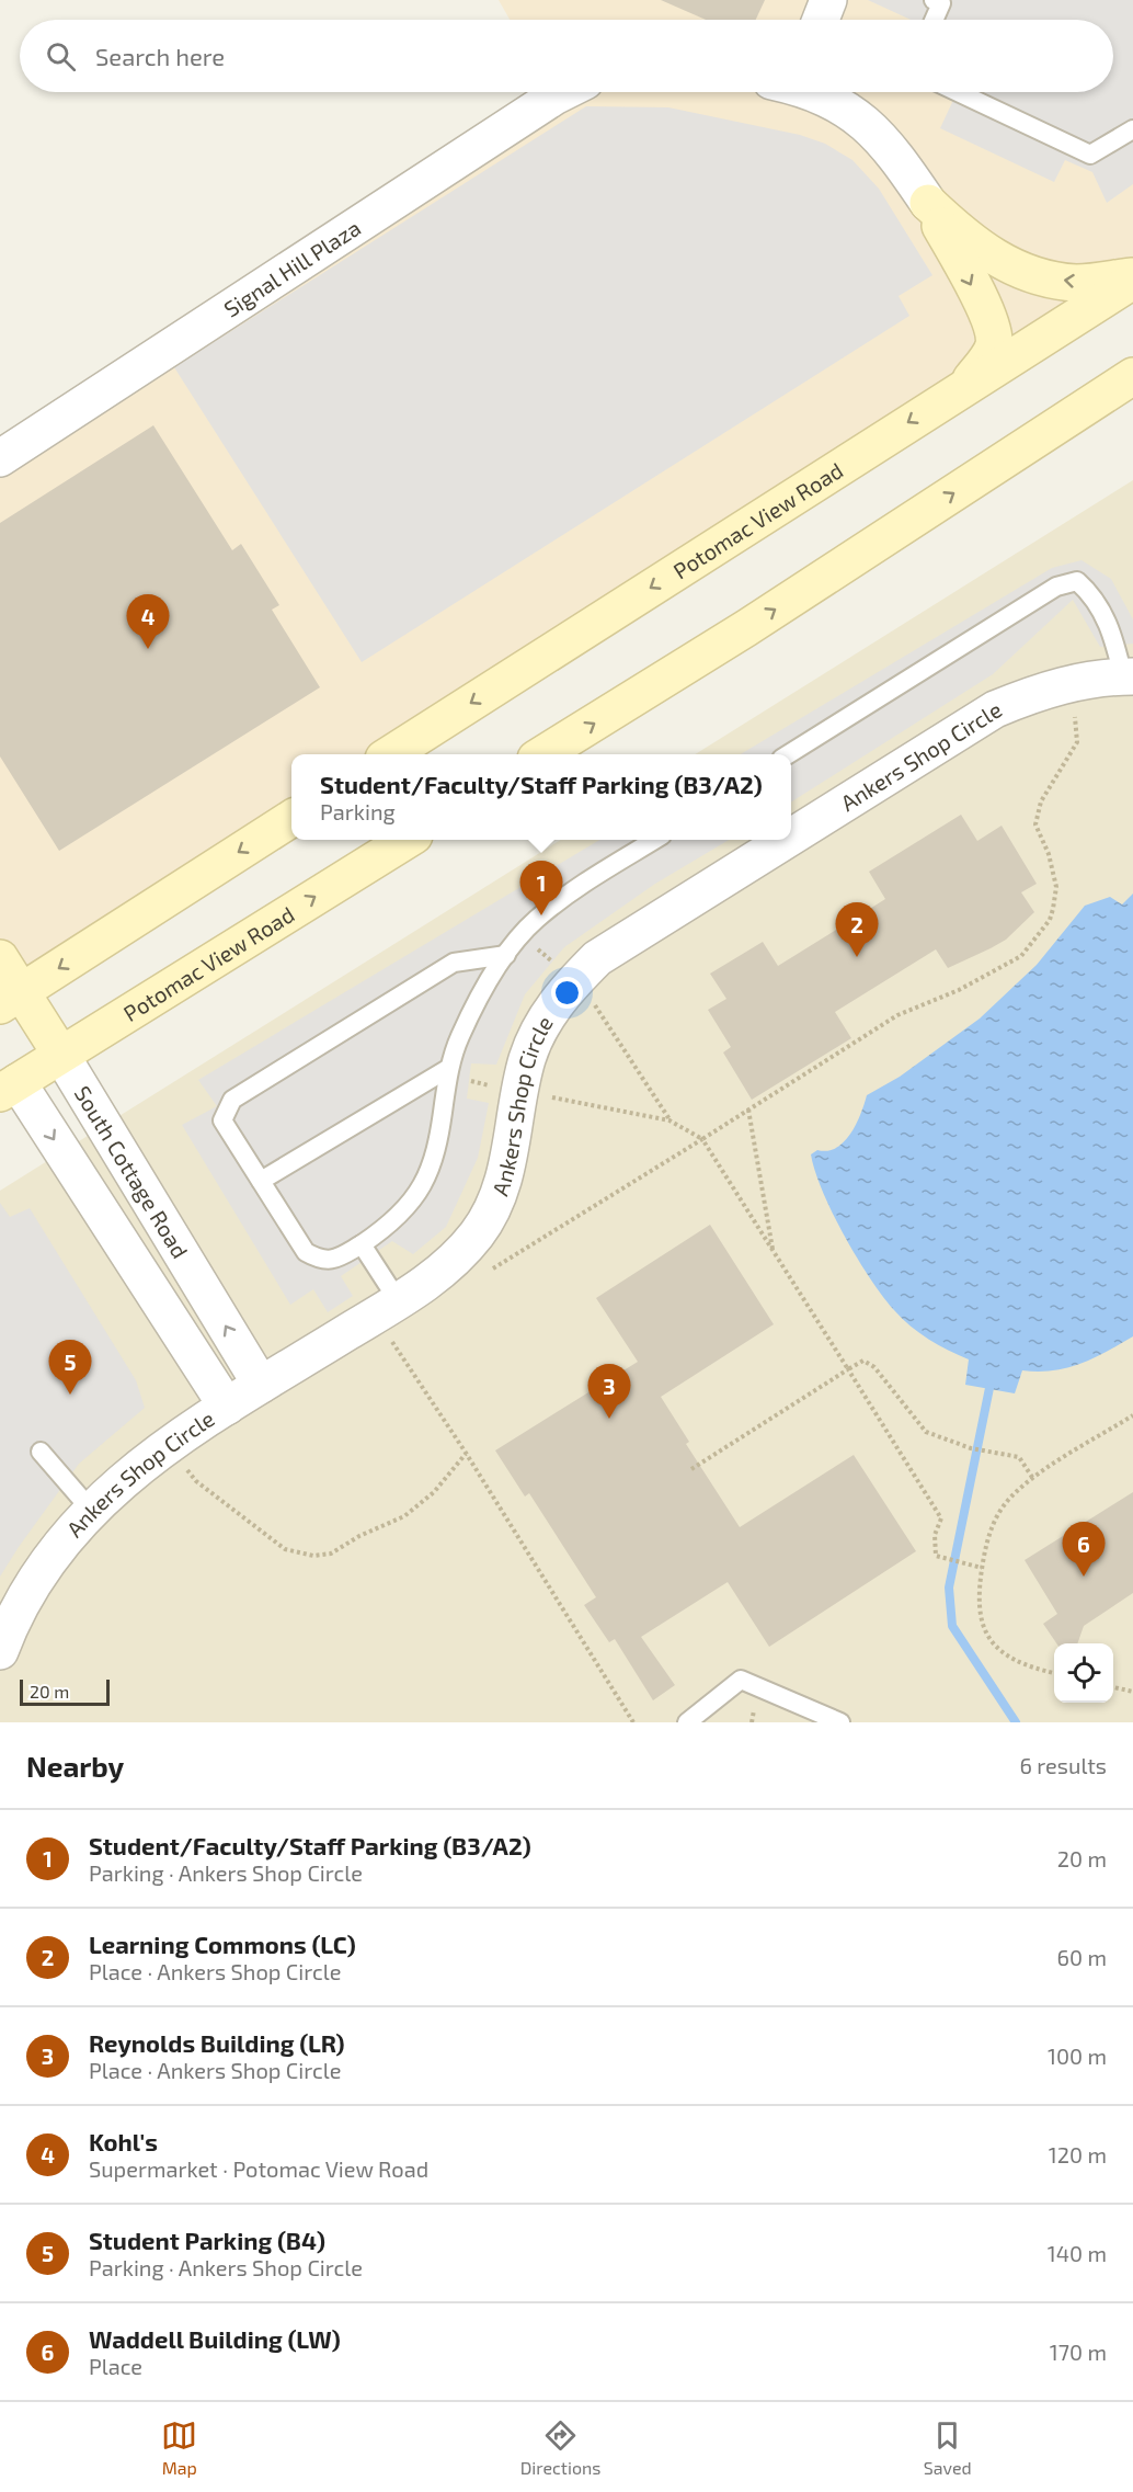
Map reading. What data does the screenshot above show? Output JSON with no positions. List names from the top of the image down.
{
  "streets": {
    "main road": ["Potomac View Road", "South Cottage Road"],
    "street": ["Signal Hill Plaza", "Ankers Shop Circle"]
  },
  "crossings": [
    ["Potomac View Road", "South Cottage Road"],
    ["Ankers Shop Circle", "South Cottage Road"]
  ],
  "scale_bar": "20 m",
  "page": {
    "search": "Search here",
    "pins": [
      "4",
      "1",
      "2",
      "5",
      "3",
      "6"
    ],
    "popup": ["Student/Faculty/Staff Parking (B3/A2)", "Parking"],
    "scale": "20 m",
    "heading": ["Nearby", "6 results"],
    "list": [
      {
        "mark": "1",
        "name": "Student/Faculty/Staff Parking (B3/A2)",
        "note": "Parking · Ankers Shop Circle",
        "value": "20 m"
      },
      {
        "mark": "2",
        "name": "Learning Commons (LC)",
        "note": "Place · Ankers Shop Circle",
        "value": "60 m"
      },
      {
        "mark": "3",
        "name": "Reynolds Building (LR)",
        "note": "Place · Ankers Shop Circle",
        "value": "100 m"
      },
      {
        "mark": "4",
        "name": "Kohl's",
        "note": "Supermarket · Potomac View Road",
        "value": "120 m"
      },
      {
        "mark": "5",
        "name": "Student Parking (B4)",
        "note": "Parking · Ankers Shop Circle",
        "value": "140 m"
      },
      {
        "mark": "6",
        "name": "Waddell Building (LW)",
        "note": "Place",
        "value": "170 m"
      }
    ],
    "nav": ["Map", "Directions", "Saved"]
  }
}
